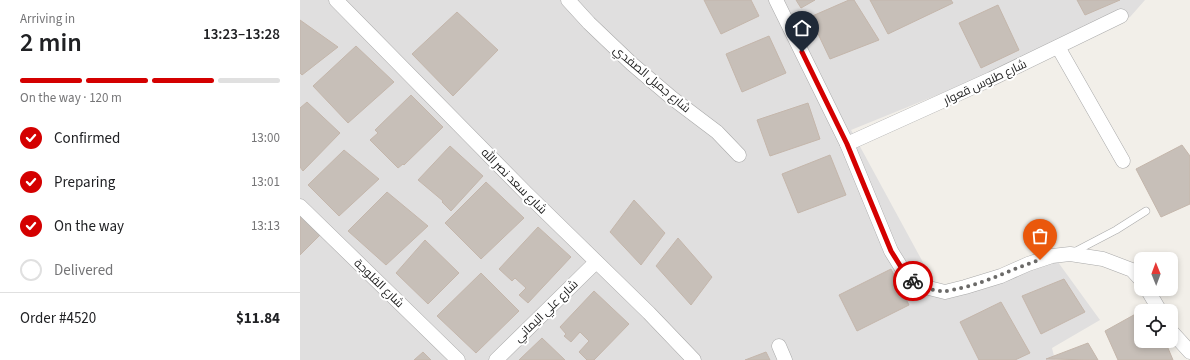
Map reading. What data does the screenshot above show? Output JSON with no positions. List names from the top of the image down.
{
  "streets": {
    "street": [
      "شارع جميل الصفدي",
      "شارع طنوس قعوار",
      "شارع سعد نصر الله",
      "شارع الفلوجة",
      "شارع علي اليماني"
    ]
  },
  "crossings": [
    ["شارع سعد نصر الله", "شارع علي اليماني"]
  ],
  "north": "top",
  "page": {
    "heading": ["2 min", "Arriving in", "13:23–13:28"],
    "panel": ["Order #4520", "$11.84"],
    "bar": "On the way · 120 m",
    "list": [
      ["Confirmed", "13:00"],
      ["Preparing", "13:01"],
      ["On the way", "13:13"],
      "Delivered"
    ]
  }
}
